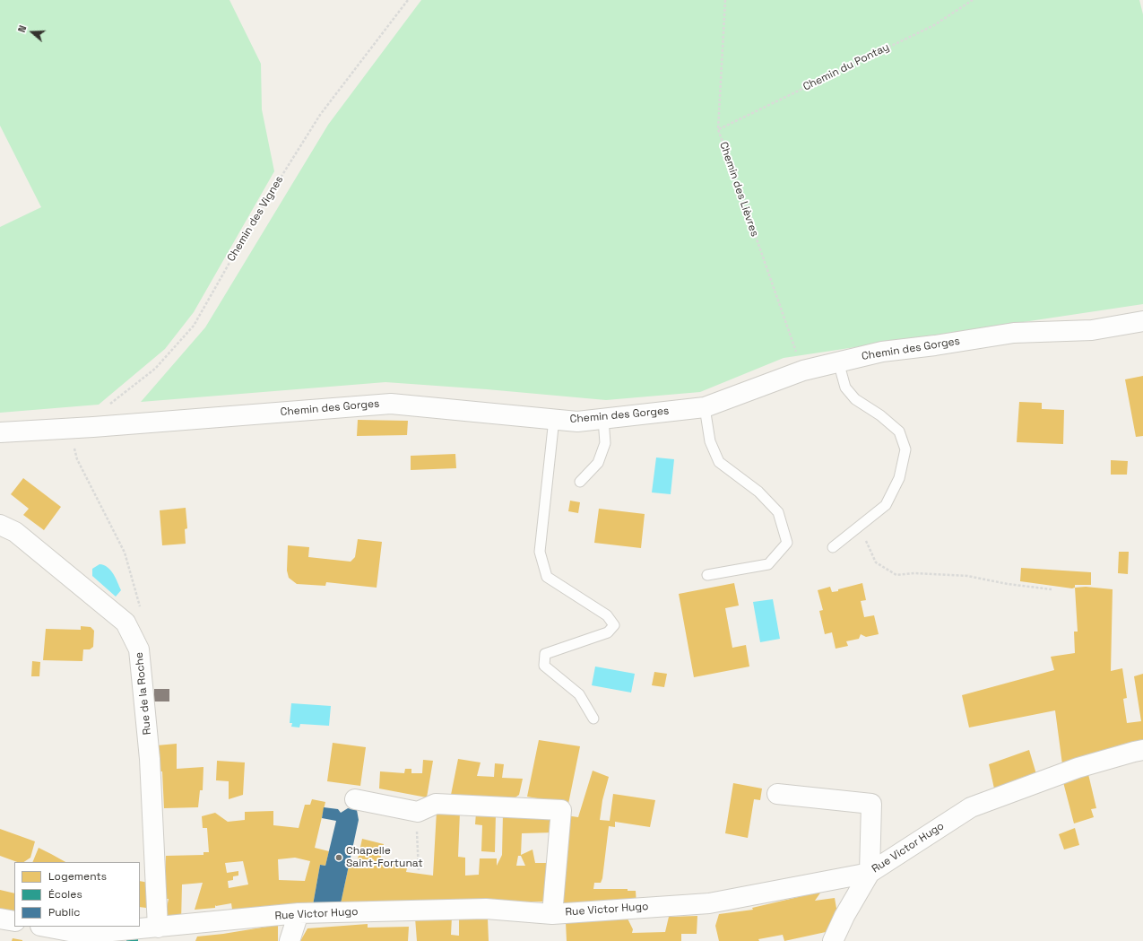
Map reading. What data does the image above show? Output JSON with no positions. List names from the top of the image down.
{
  "streets": {
    "street": ["Chemin des Gorges", "Rue de la Roche", "Rue Victor Hugo"],
    "path": ["Chemin du Pontay", "Chemin des Lièvres", "Chemin des Vignes"]
  },
  "crossings": [
    ["Chemin du Pontay", "Chemin des Lièvres"],
    ["Chemin des Lièvres", "Chemin des Gorges"],
    ["Chemin des Vignes", "Chemin des Gorges"],
    ["Rue de la Roche", "Rue Victor Hugo"]
  ],
  "places": ["Chapelle Saint-Fortunat"],
  "legend": ["Logements", "Écoles", "Public"],
  "north": "left"
}
